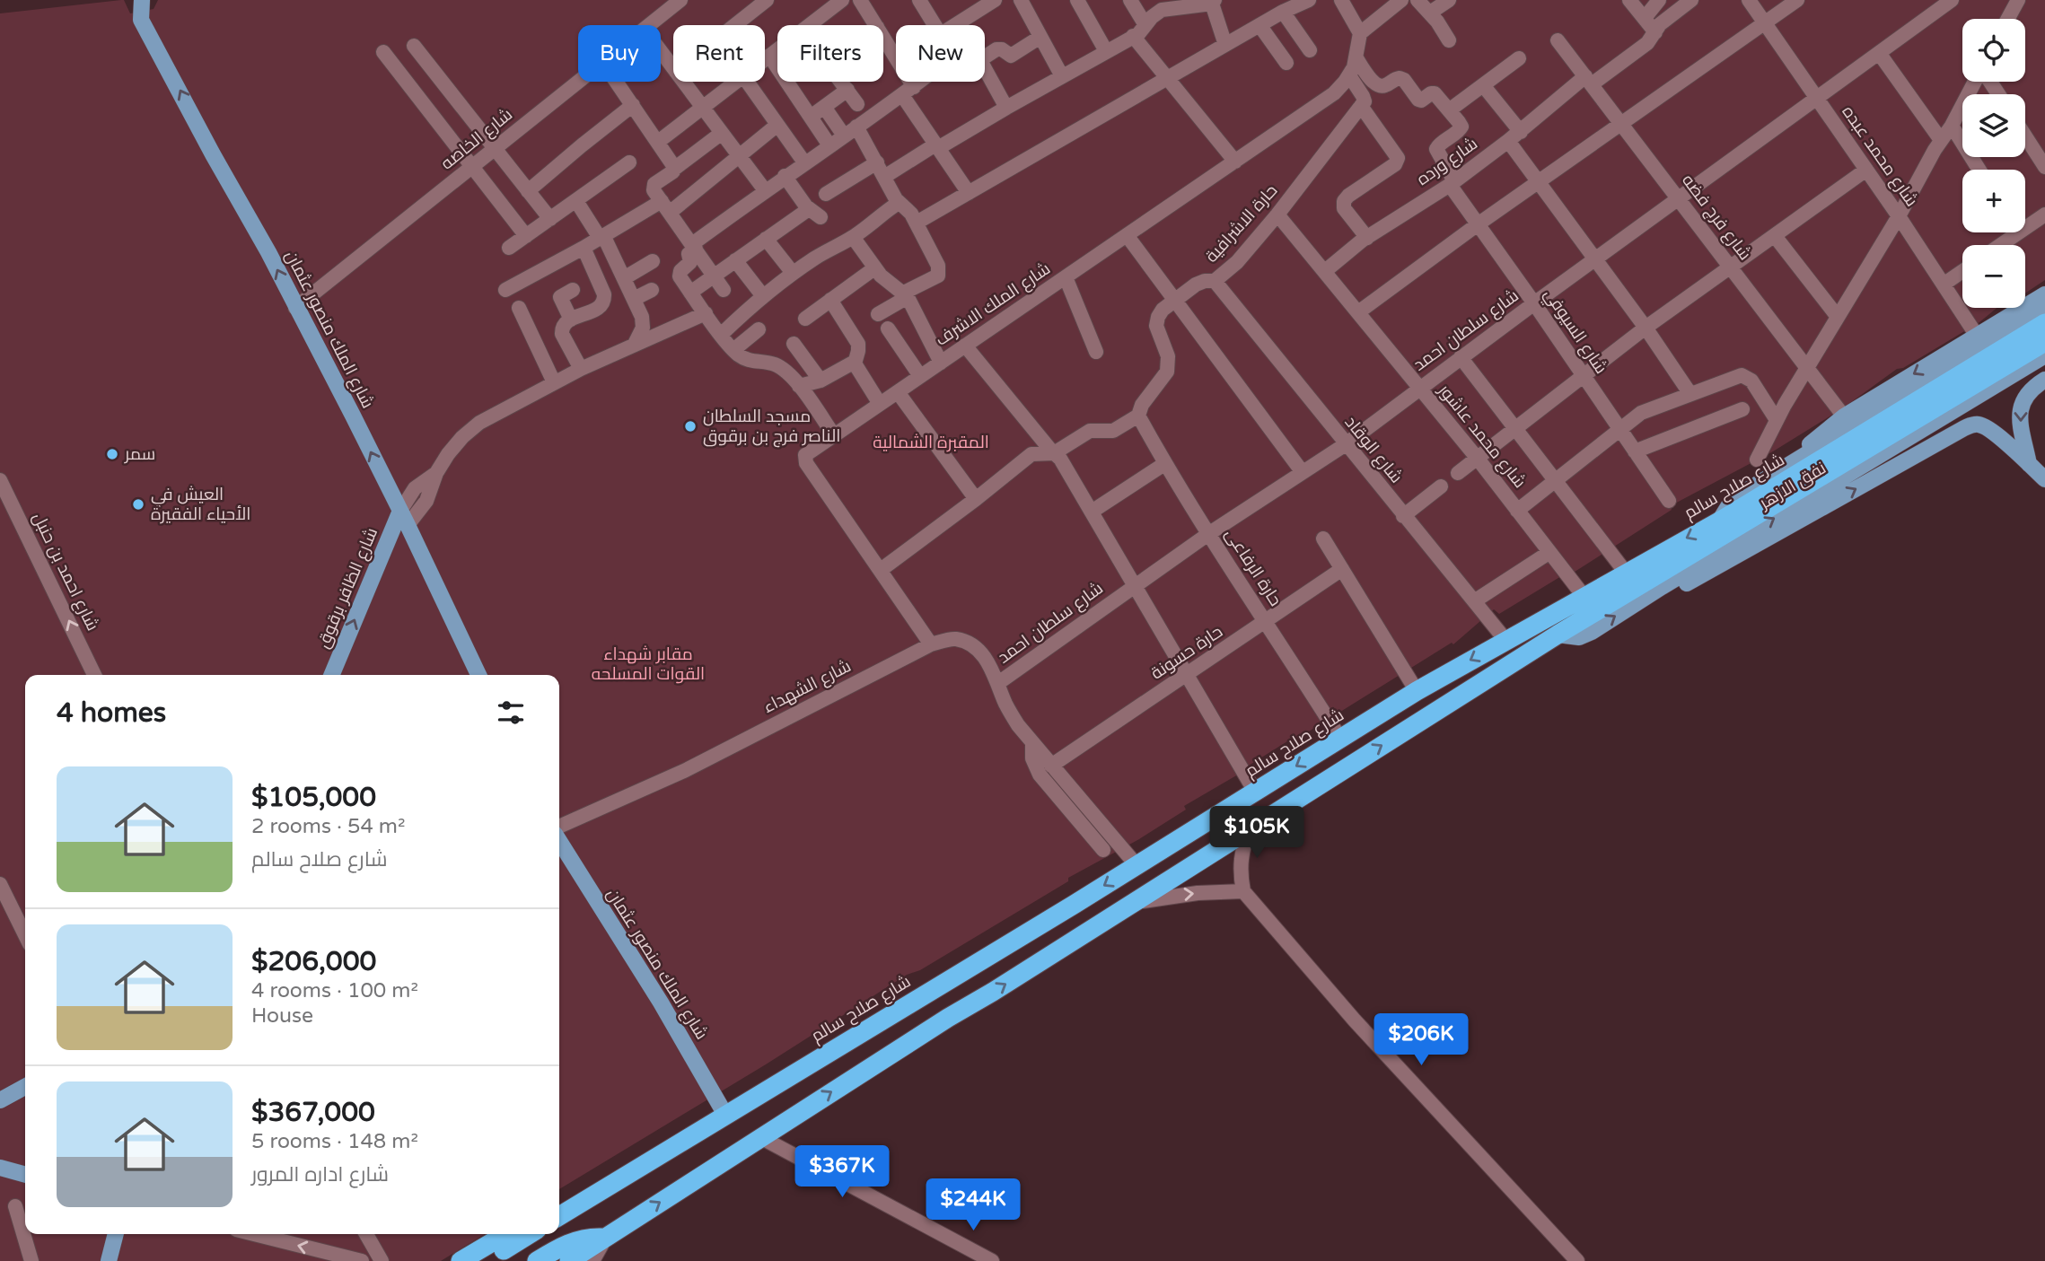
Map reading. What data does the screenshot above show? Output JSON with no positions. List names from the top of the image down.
{
  "streets": {
    "highway": ["شارع صلاح سالم"],
    "main road": ["شارع الملك منصور عثمان", "نفق الازهر", "شارع الظافر برقوق"],
    "street": [
      "شارع الخاصه",
      "شارع محمد عبده",
      "شارع ورده",
      "شارع فرج فضه",
      "حارة الاشرافية",
      "شارع الملك الاشرف",
      "شارع سلطان احمد",
      "شارع السيوفي",
      "شارع محمد عاشور",
      "شارع الوقاد",
      "حارة الرفاعى",
      "شارع احمد بن حنبل",
      "حارة حسونة",
      "شارع الشهداء"
    ]
  },
  "crossings": [
    ["شارع الخاصه", "شارع الملك منصور عثمان"],
    ["شارع محمد عبده", "شارع سلطان احمد"],
    ["شارع ورده", "شارع فرج فضه"],
    ["شارع ورده", "شارع السيوفي"],
    ["شارع ورده", "شارع محمد عاشور"],
    ["شارع فرج فضه", "شارع سلطان احمد"],
    ["حارة الاشرافية", "شارع محمد عاشور"],
    ["حارة الاشرافية", "شارع الوقاد"],
    ["حارة الاشرافية", "حارة الرفاعى"],
    ["شارع الملك الاشرف", "شارع الشهداء"],
    ["شارع الملك منصور عثمان", "شارع صلاح سالم"],
    ["شارع الملك منصور عثمان", "شارع الظافر برقوق"],
    ["شارع سلطان احمد", "شارع السيوفي"],
    ["شارع سلطان احمد", "شارع محمد عاشور"],
    ["شارع سلطان احمد", "شارع الوقاد"],
    ["شارع سلطان احمد", "حارة الرفاعى"],
    ["شارع سلطان احمد", "شارع الشهداء"],
    ["شارع محمد عاشور", "شارع صلاح سالم"],
    ["شارع الوقاد", "شارع صلاح سالم"],
    ["نفق الازهر", "شارع صلاح سالم"],
    ["شارع صلاح سالم", "حارة الرفاعى"],
    ["شارع صلاح سالم", "شارع الشهداء"],
    ["حارة الرفاعى", "حارة حسونة"],
    ["حارة حسونة", "شارع الشهداء"]
  ],
  "one_way": ["شارع الملك منصور عثمان", "شارع احمد بن حنبل", "شارع الظافر برقوق"],
  "parks": ["المقبرة الشمالية", "مقابر شهداء القوات المسلحه"],
  "places": ["مسجد السلطان الناصر فرج بن برقوق", "سمر", "العيش في الأحياء الفقيرة"],
  "page": {
    "map_buttons": ["+", "−"],
    "chip": [
      "Buy",
      "Rent",
      "Filters",
      "New"
    ],
    "heading": "4 homes",
    "list": [
      {
        "name": "$105,000",
        "note": "2 rooms · 54 m² · شارع صلاح سالم"
      },
      {
        "name": "$206,000",
        "note": "4 rooms · 100 m² · House"
      },
      {
        "name": "$367,000",
        "note": "5 rooms · 148 m² · شارع اداره المرور"
      }
    ],
    "price": [
      "$105K",
      "$206K",
      "$367K",
      "$244K"
    ]
  }
}
